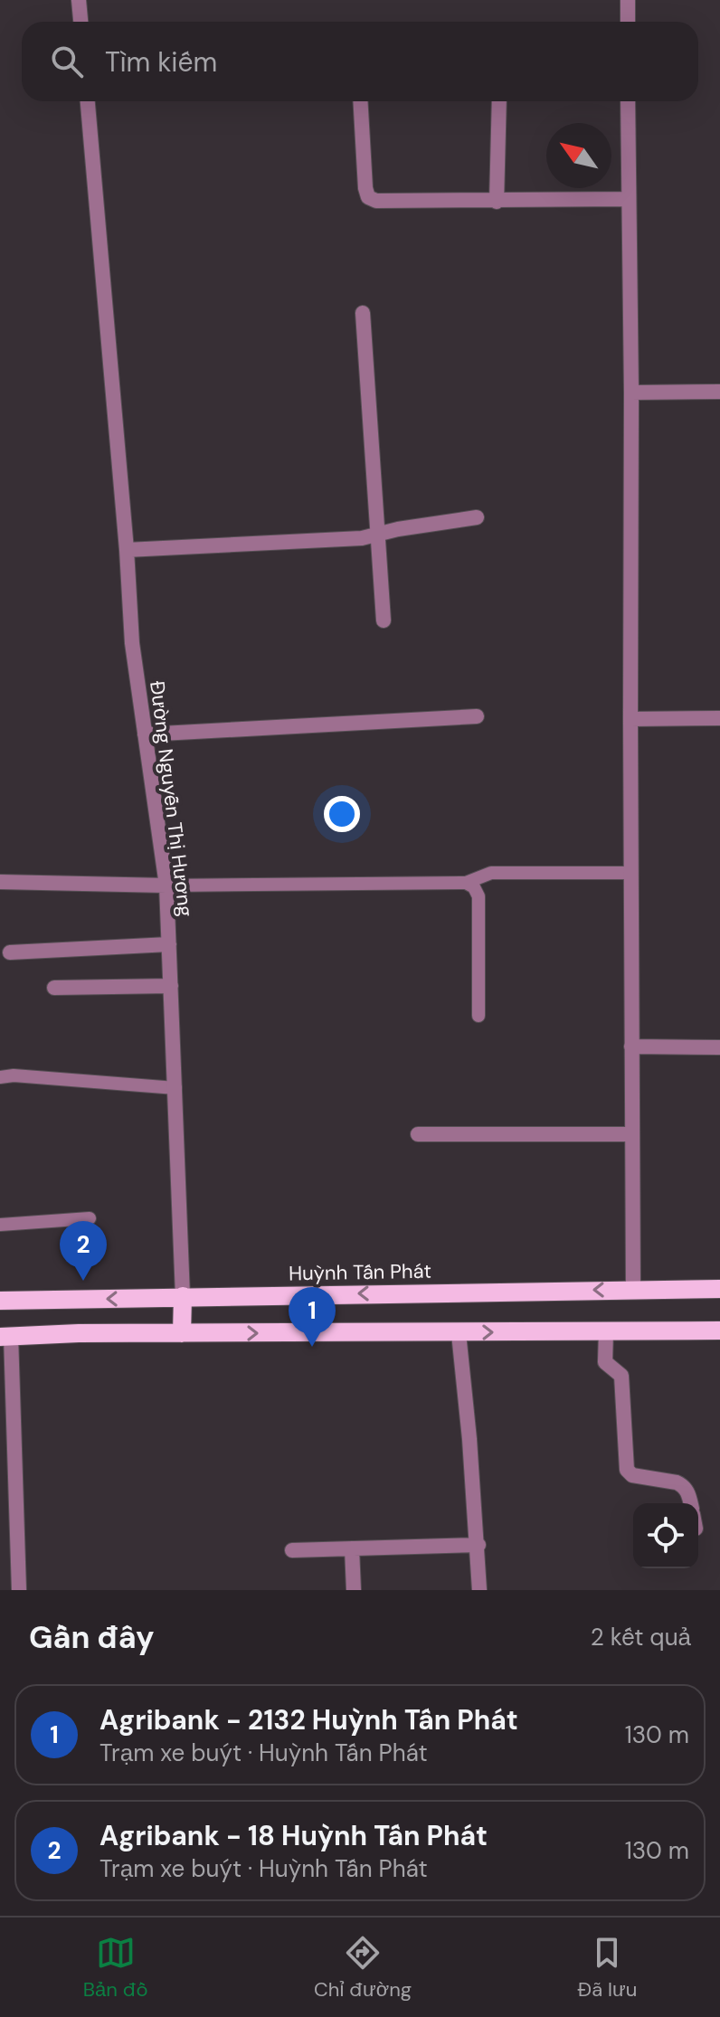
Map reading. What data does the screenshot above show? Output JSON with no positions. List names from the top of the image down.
{
  "streets": {
    "main road": ["Huỳnh Tấn Phát"],
    "street": ["Đường Nguyễn Thị Hương"]
  },
  "crossings": [
    ["Đường Nguyễn Thị Hương", "Huỳnh Tấn Phát"]
  ],
  "north": "top left",
  "page": {
    "search": "Tìm kiếm",
    "pins": ["2", "1"],
    "heading": ["Gần đây", "2 kết quả"],
    "list": [
      {
        "mark": "1",
        "name": "Agribank - 2132 Huỳnh Tấn Phát",
        "note": "Trạm xe buýt · Huỳnh Tấn Phát",
        "value": "130 m"
      },
      {
        "mark": "2",
        "name": "Agribank - 18 Huỳnh Tấn Phát",
        "note": "Trạm xe buýt · Huỳnh Tấn Phát",
        "value": "130 m"
      }
    ],
    "nav": ["Bản đồ", "Chỉ đường", "Đã lưu"]
  }
}
